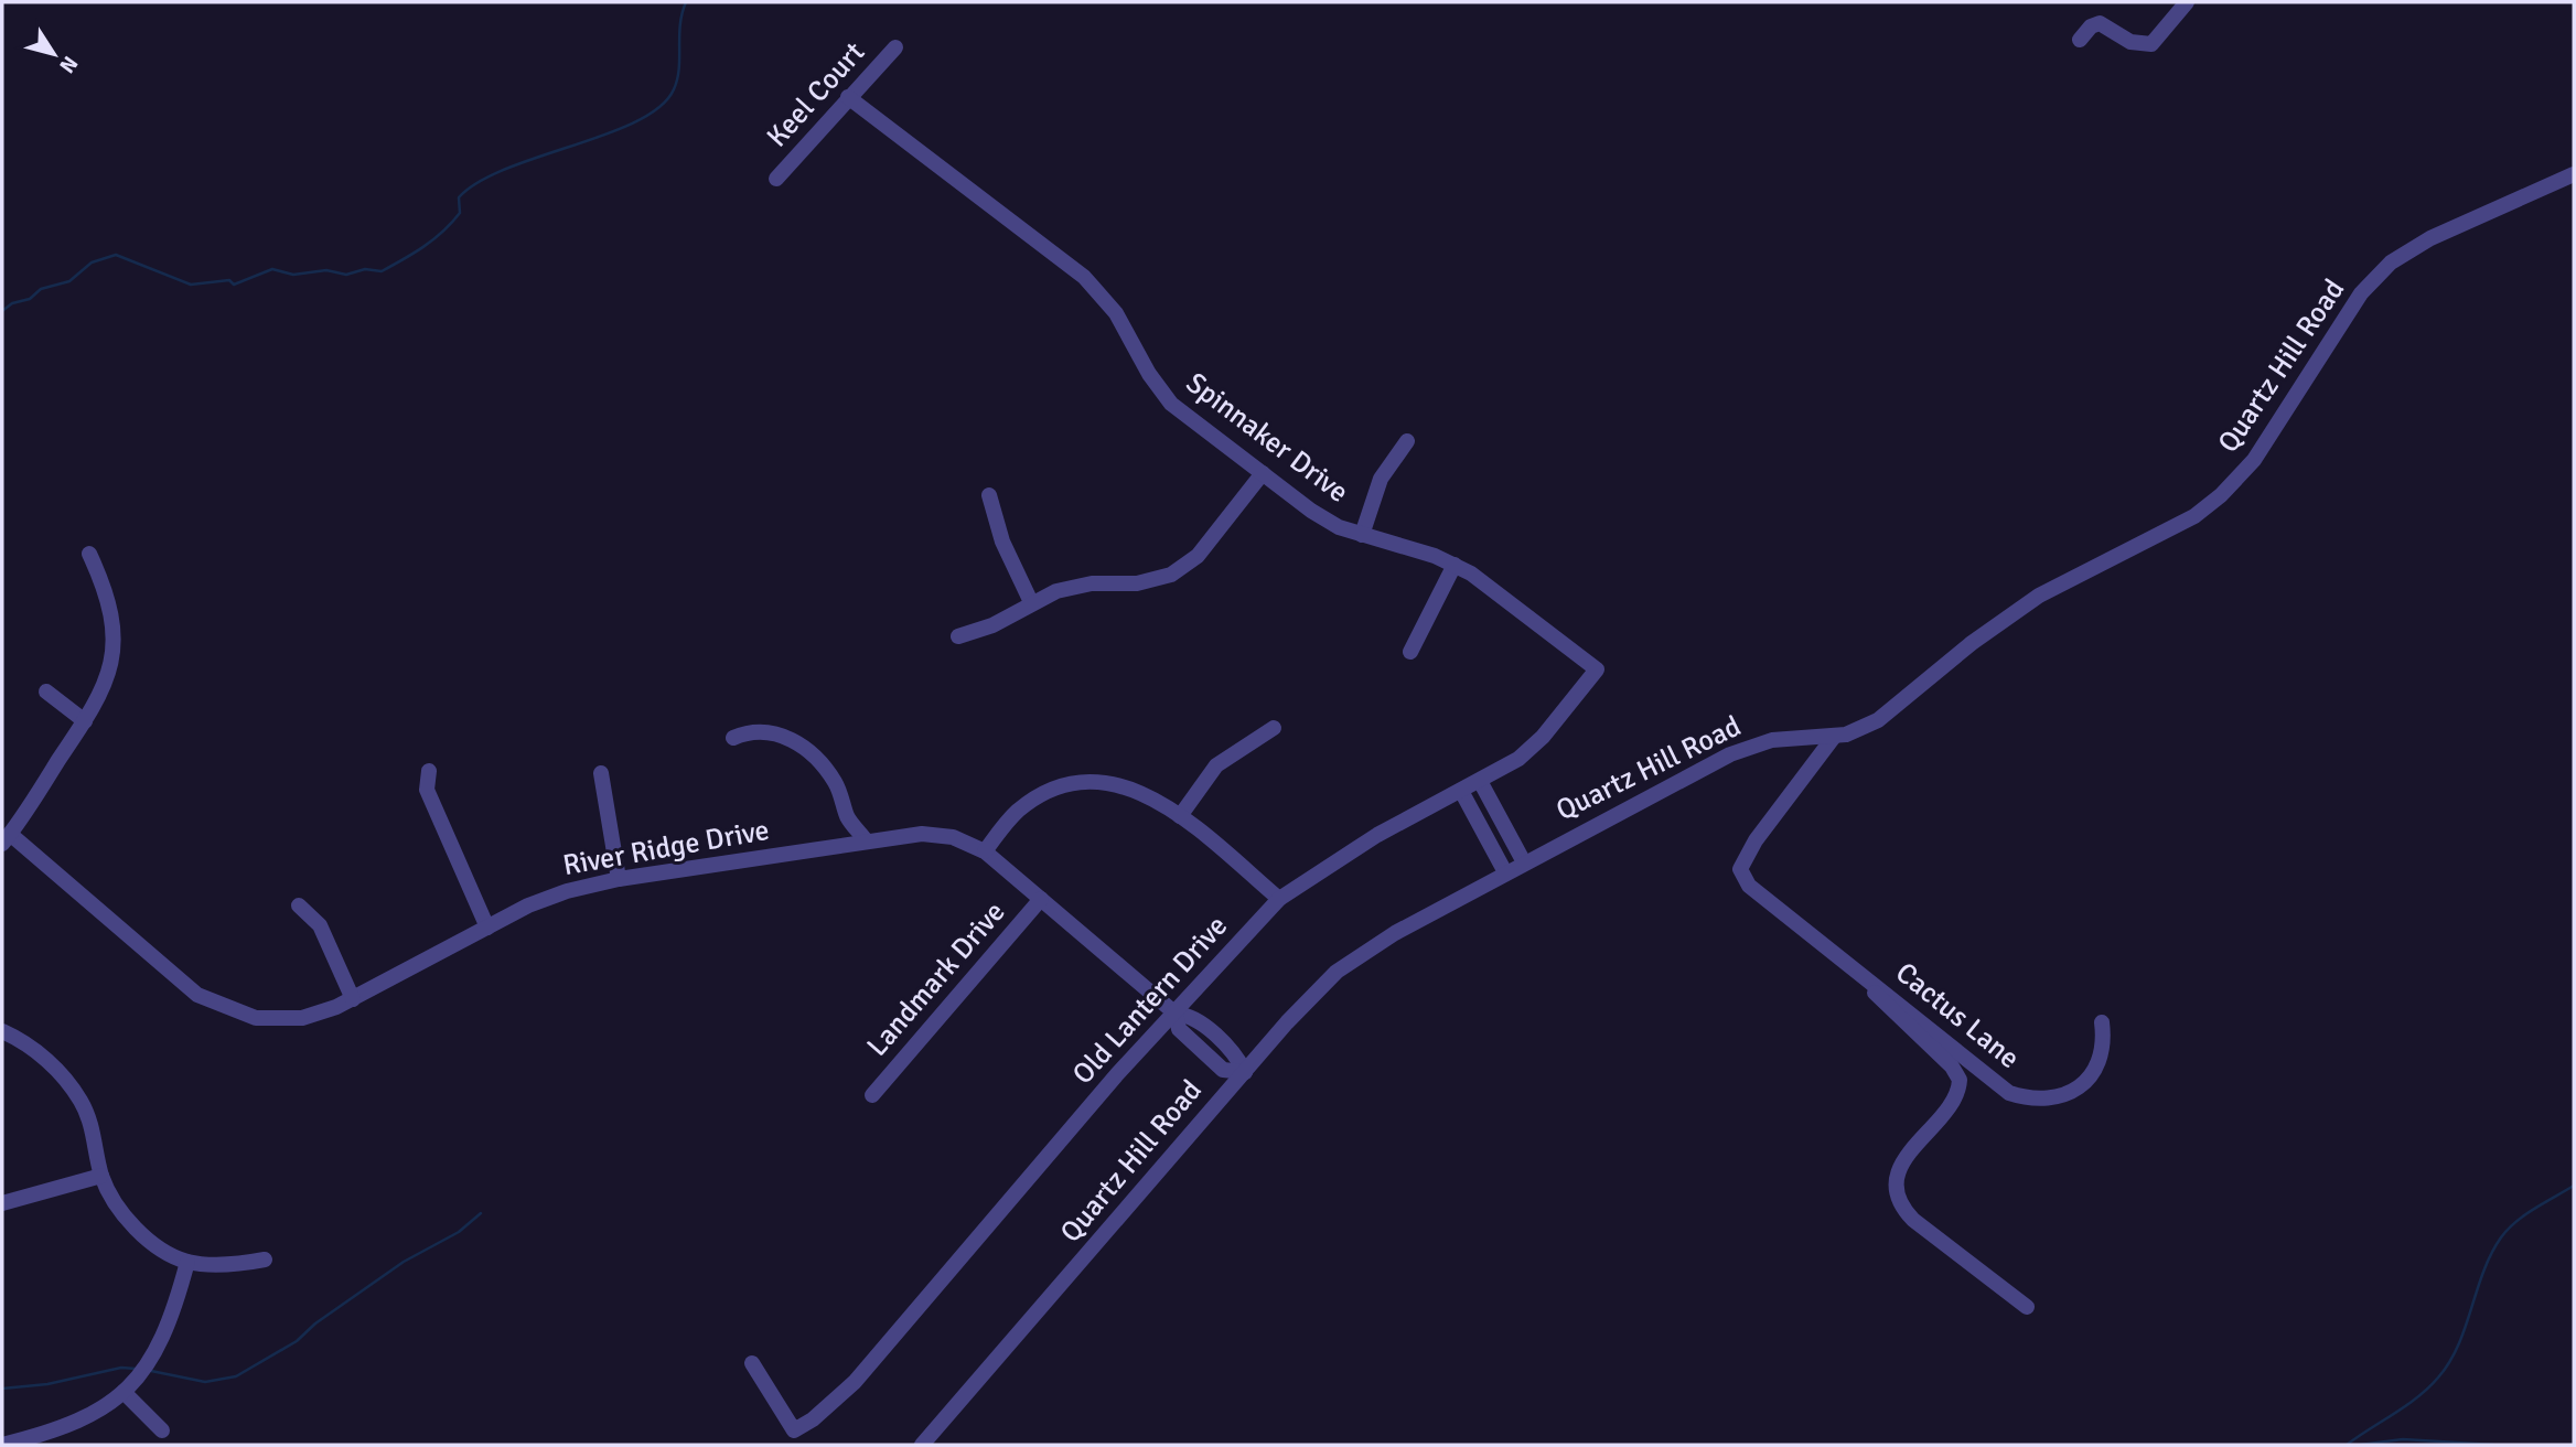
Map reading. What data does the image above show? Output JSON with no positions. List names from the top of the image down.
{
  "streets": {
    "street": [
      "Keel Court",
      "Quartz Hill Road",
      "Spinnaker Drive",
      "River Ridge Drive",
      "Landmark Drive",
      "Old Lantern Drive",
      "Cactus Lane"
    ]
  },
  "crossings": [
    ["Keel Court", "Spinnaker Drive"],
    ["Quartz Hill Road", "River Ridge Drive"],
    ["Quartz Hill Road", "Cactus Lane"],
    ["Spinnaker Drive", "Old Lantern Drive"],
    ["River Ridge Drive", "Landmark Drive"],
    ["River Ridge Drive", "Old Lantern Drive"]
  ],
  "north": "bottom right"
}
